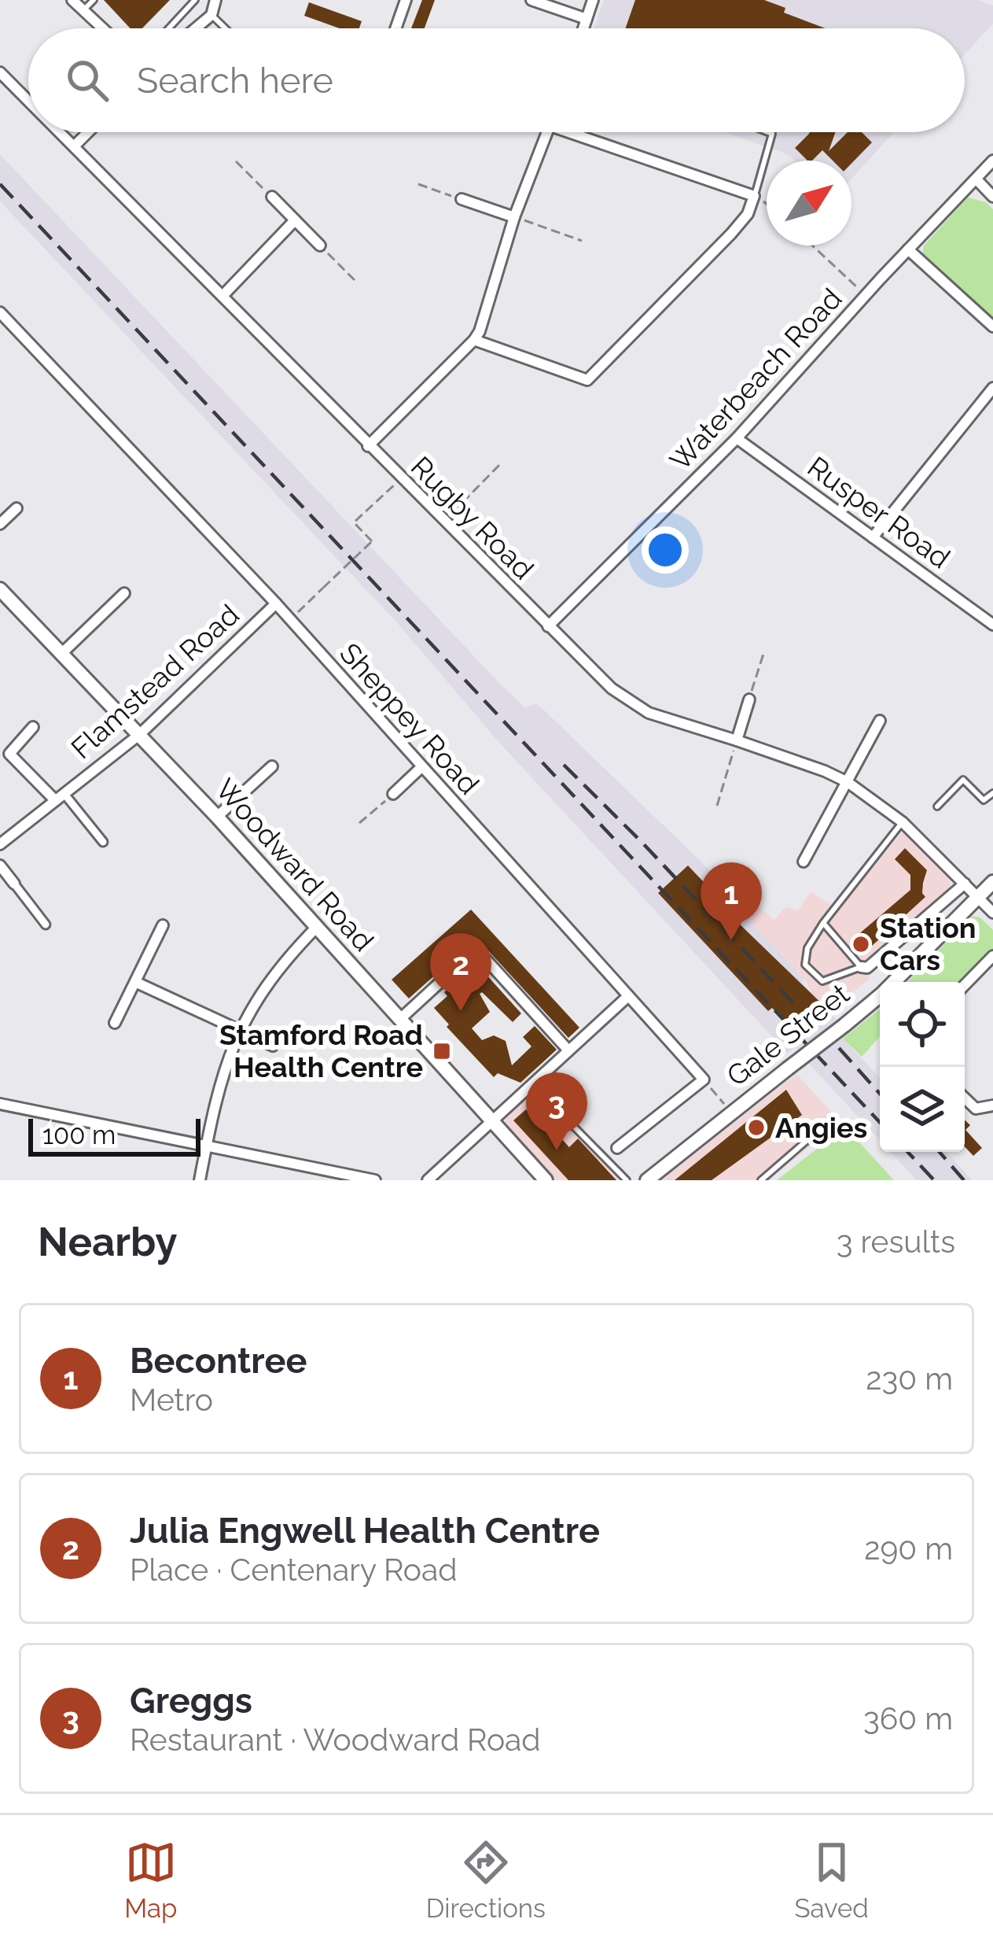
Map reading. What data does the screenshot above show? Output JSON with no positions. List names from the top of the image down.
{
  "streets": {
    "street": [
      "Waterbeach Road",
      "Rusper Road",
      "Rugby Road",
      "Flamstead Road",
      "Sheppey Road",
      "Woodward Road",
      "Gale Street"
    ]
  },
  "crossings": [
    ["Waterbeach Road", "Rusper Road"],
    ["Waterbeach Road", "Rugby Road"],
    ["Rugby Road", "Gale Street"],
    ["Flamstead Road", "Sheppey Road"],
    ["Flamstead Road", "Woodward Road"]
  ],
  "places": {
    "other": ["Station Cars", "Angies"],
    "transit": ["Stamford Road Health Centre"]
  },
  "scale_bar": "100 m",
  "north": "top right",
  "page": {
    "search": "Search here",
    "pins": ["1", "2", "3"],
    "scale": "100 m",
    "heading": ["Nearby", "3 results"],
    "list": [
      {
        "mark": "1",
        "name": "Becontree",
        "note": "Metro",
        "value": "230 m"
      },
      {
        "mark": "2",
        "name": "Julia Engwell Health Centre",
        "note": "Place · Centenary Road",
        "value": "290 m"
      },
      {
        "mark": "3",
        "name": "Greggs",
        "note": "Restaurant · Woodward Road",
        "value": "360 m"
      }
    ],
    "nav": ["Map", "Directions", "Saved"]
  }
}
